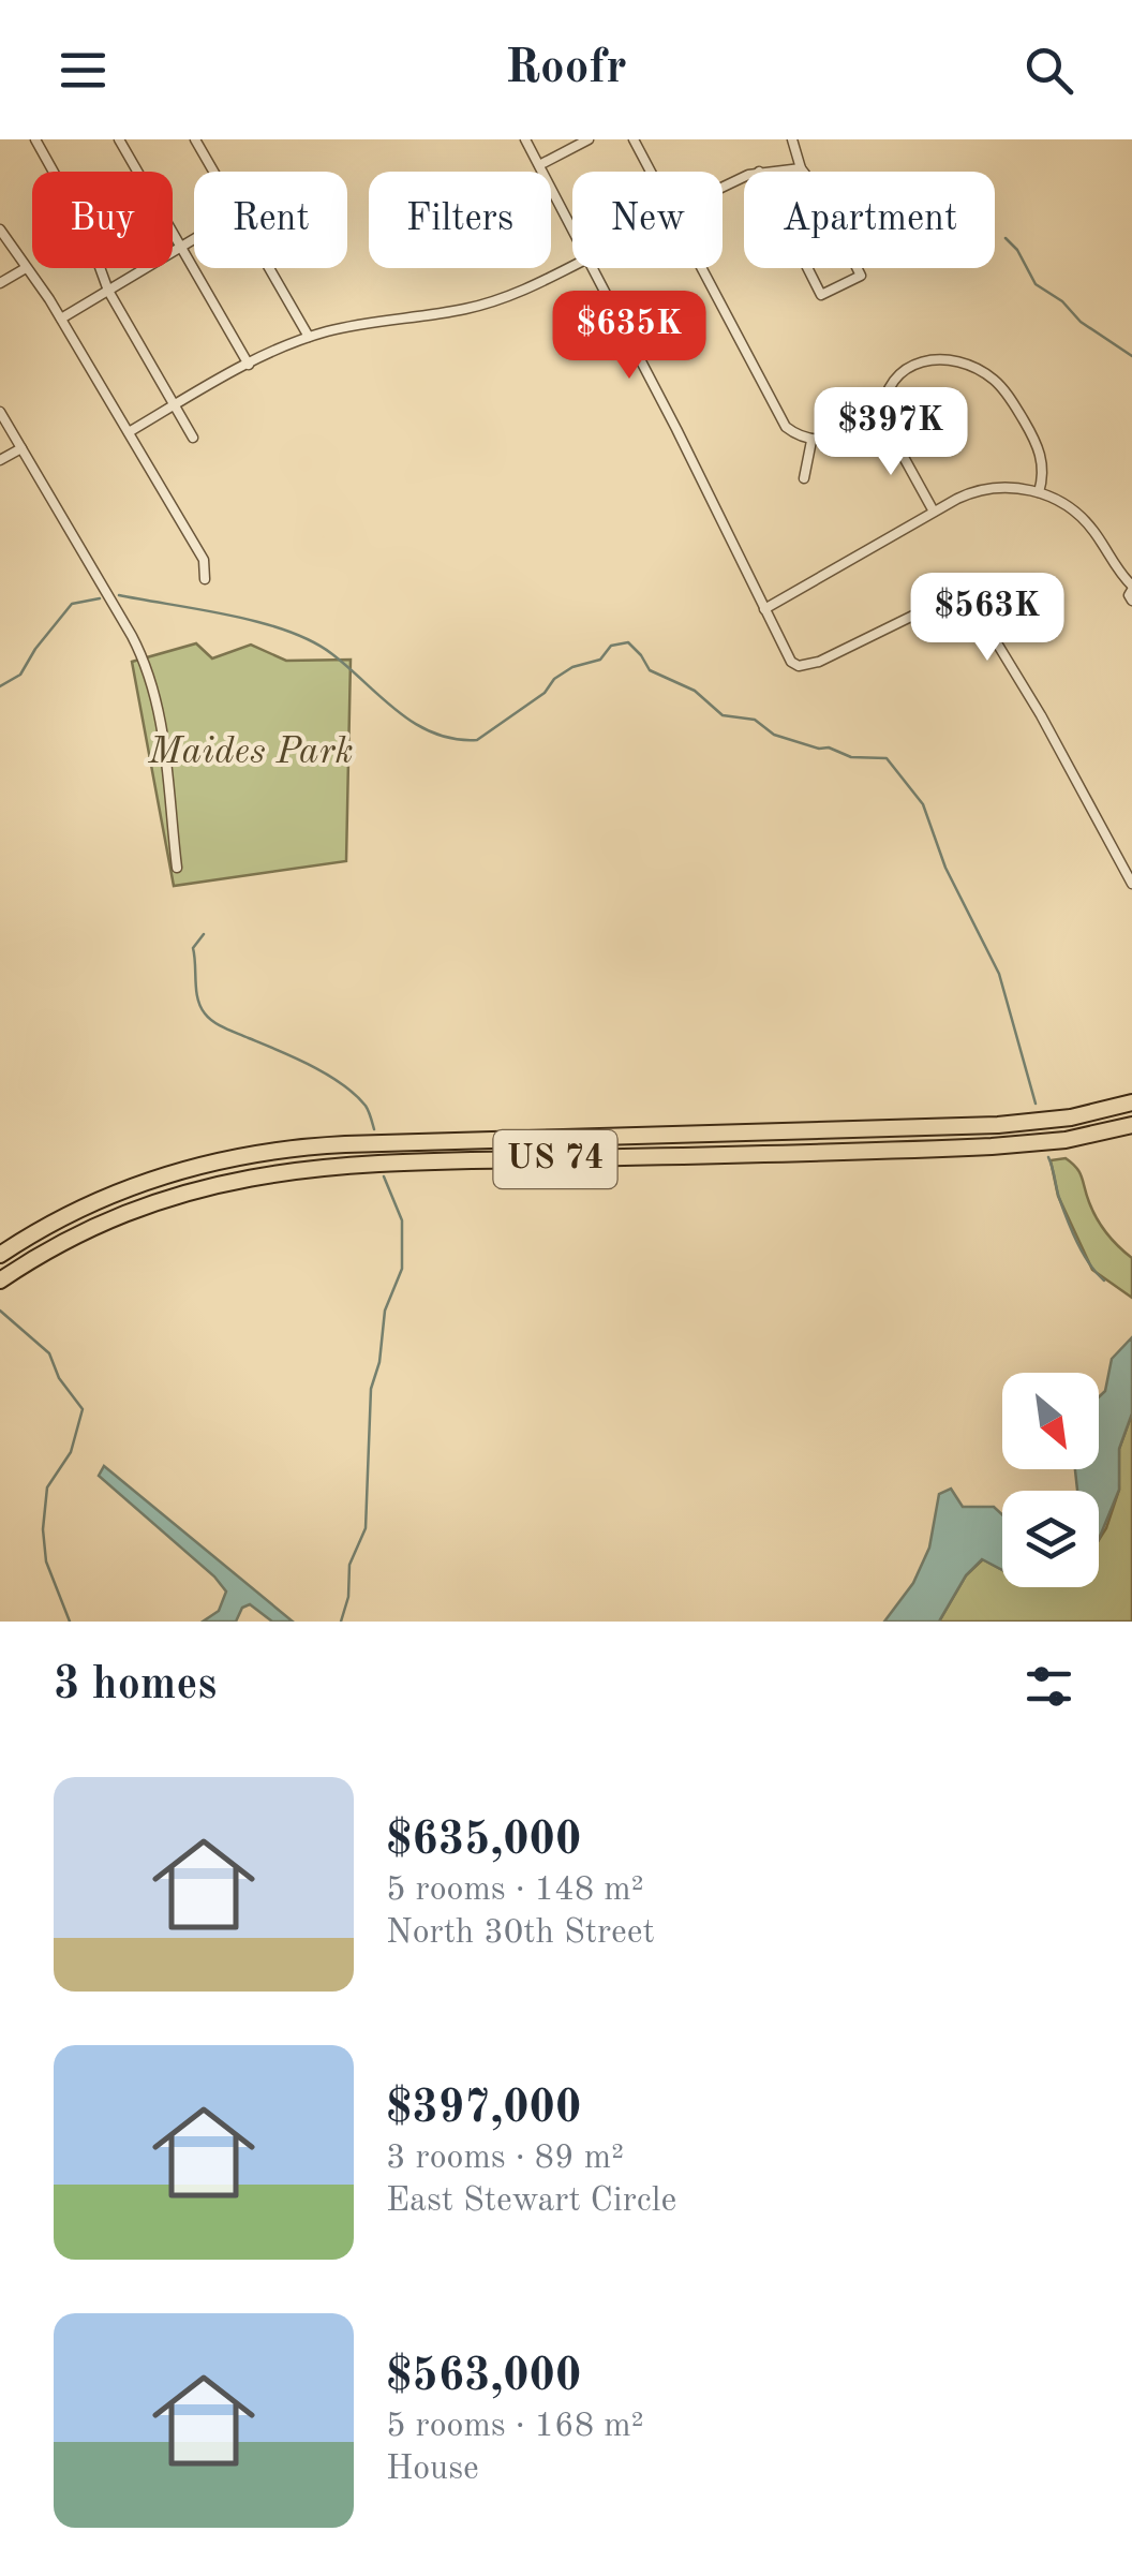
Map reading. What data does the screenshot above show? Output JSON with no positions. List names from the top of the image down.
{
  "streets": {
    "highway": ["US 74"]
  },
  "parks": ["Maides Park"],
  "north": "bottom right",
  "page": {
    "header": "Roofr",
    "chip": [
      "Buy",
      "Rent",
      "Filters",
      "New",
      "Apartment"
    ],
    "price": ["$635K", "$397K", "$563K"],
    "heading": "3 homes",
    "list": [
      {
        "name": "$635,000",
        "note": "5 rooms · 148 m² · North 30th Street"
      },
      {
        "name": "$397,000",
        "note": "3 rooms · 89 m² · East Stewart Circle"
      },
      {
        "name": "$563,000",
        "note": "5 rooms · 168 m² · House"
      }
    ]
  }
}
